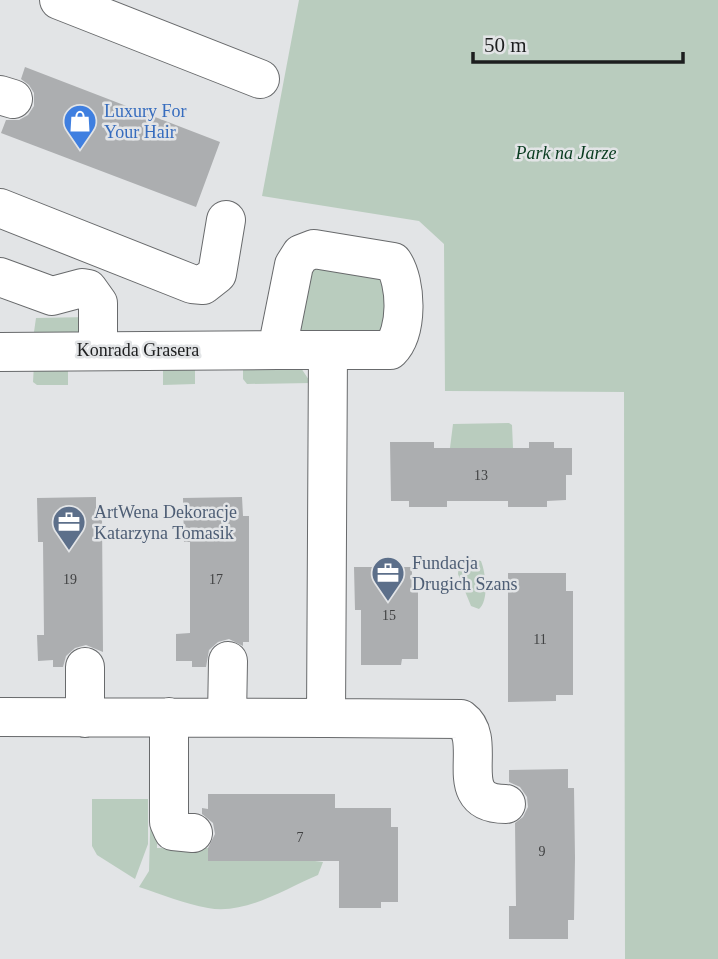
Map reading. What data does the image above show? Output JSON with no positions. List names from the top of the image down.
{
  "streets": {
    "street": ["Konrada Grasera"]
  },
  "parks": ["Park na Jarze"],
  "places": {
    "shop": ["Luxury For Your Hair"],
    "office": ["ArtWena Dekoracje Katarzyna Tomasik", "Fundacja Drugich Szans"]
  },
  "house_numbers": [
    "13",
    "19",
    "17",
    "15",
    "11",
    "7",
    "9"
  ],
  "scale_bar": "50 m"
}
